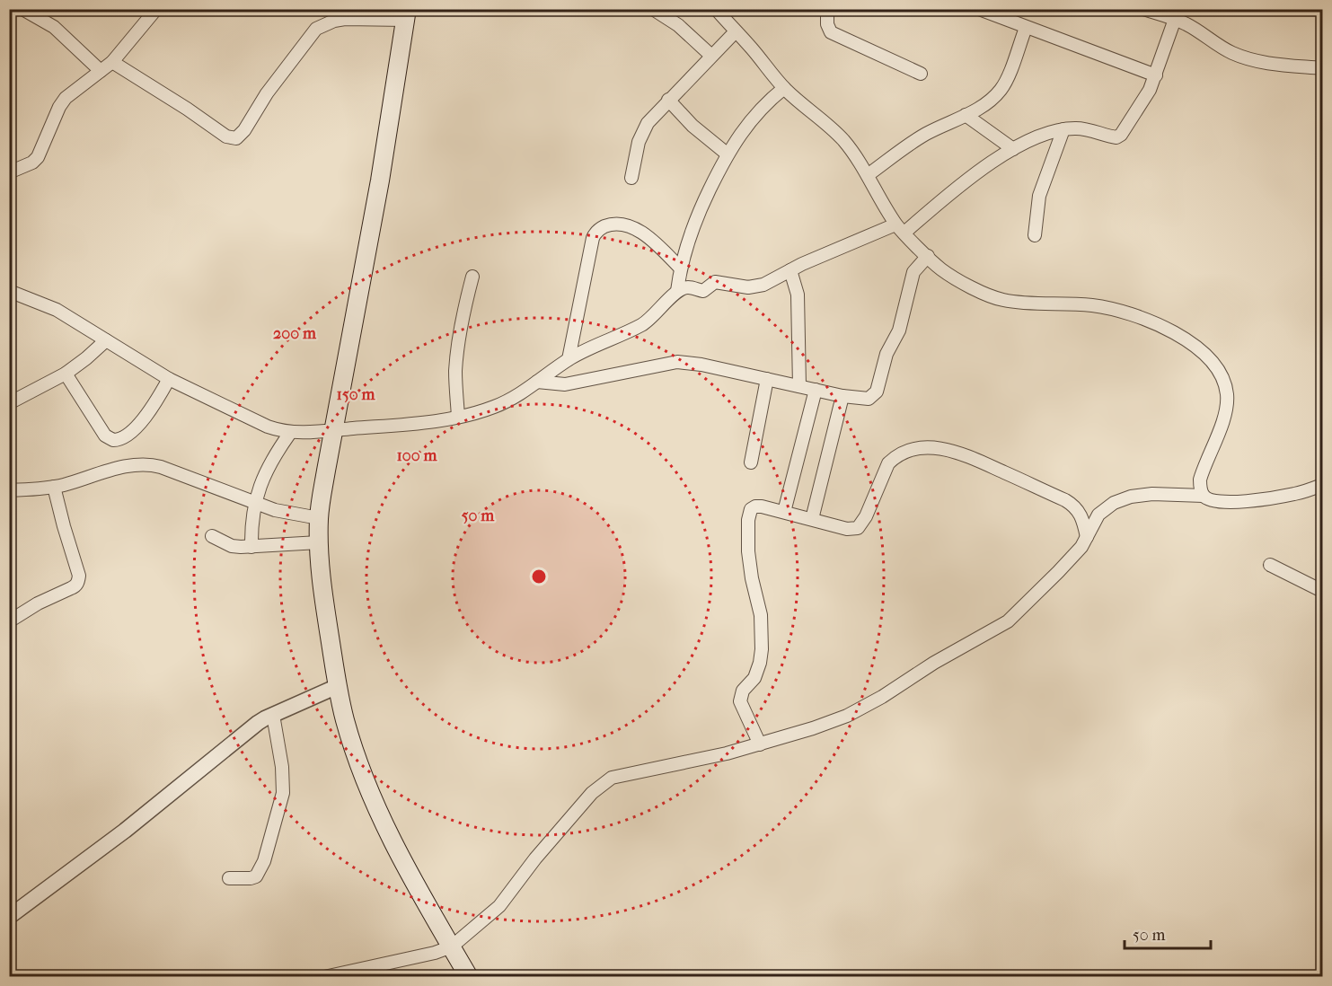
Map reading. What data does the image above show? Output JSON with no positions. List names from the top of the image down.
{
  "scale_bar": "50 m",
  "rings": [
    "200 m",
    "150 m",
    "100 m",
    "50 m"
  ]
}
